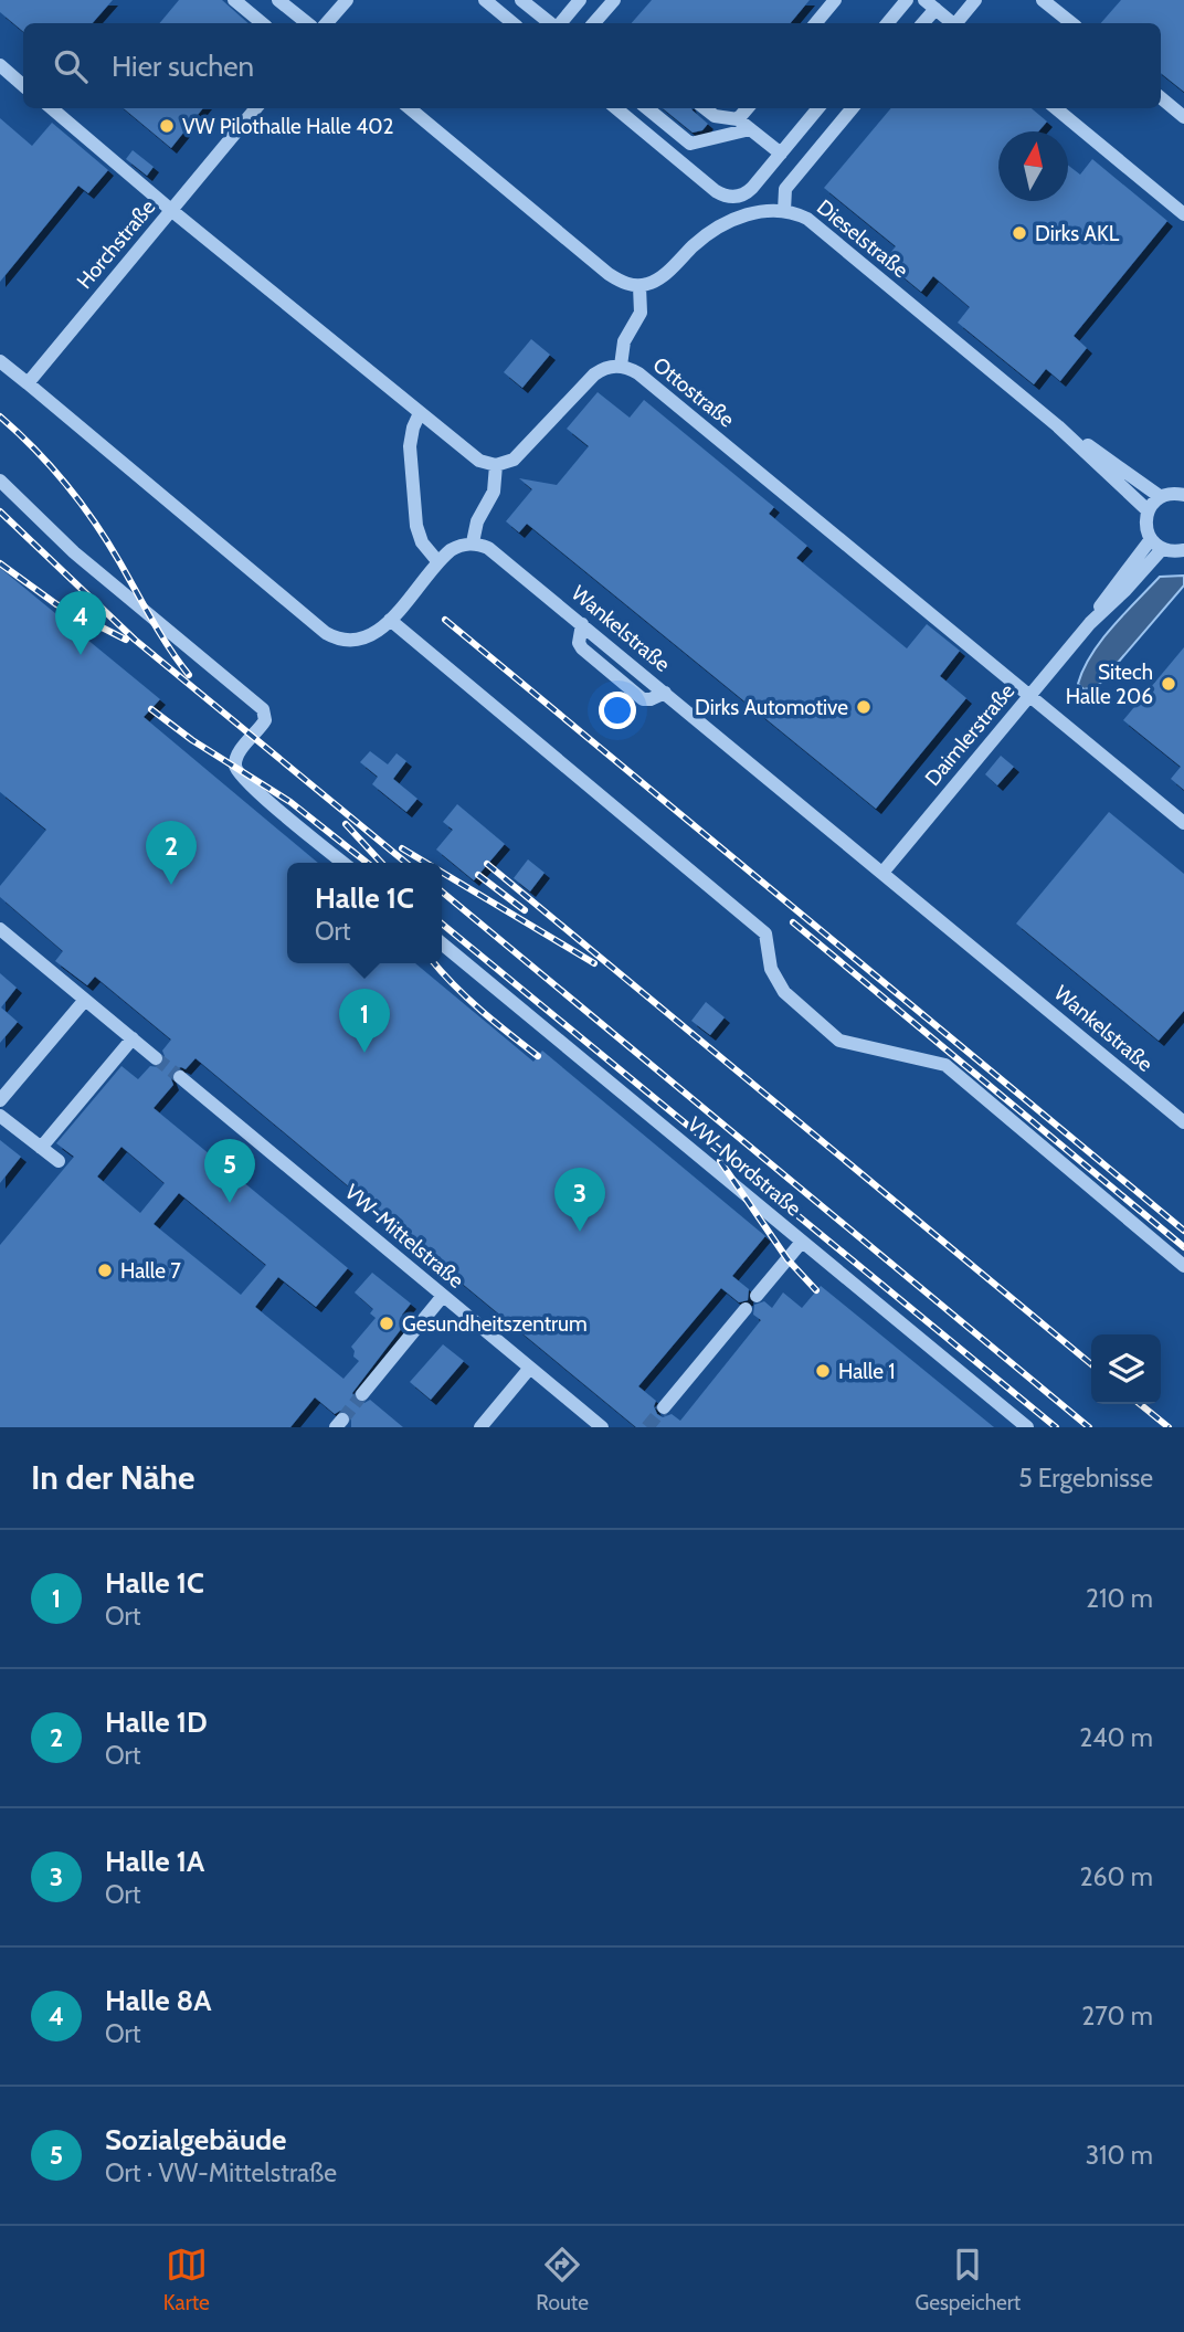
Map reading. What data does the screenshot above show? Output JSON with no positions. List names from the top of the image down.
{
  "streets": {
    "street": [
      "Dieselstraße",
      "Horchstraße",
      "Ottostraße",
      "Wankelstraße",
      "Daimlerstraße",
      "VW-Nordstraße",
      "VW-Mittelstraße"
    ]
  },
  "crossings": [
    ["Ottostraße", "Daimlerstraße"],
    ["Wankelstraße", "Daimlerstraße"]
  ],
  "places": [
    "VW Pilothalle Halle 402",
    "Dirks AKL",
    "Sitech Halle 206",
    "Dirks Automotive",
    "Halle 7",
    "Gesundheitszentrum",
    "Halle 1"
  ],
  "north": "top",
  "page": {
    "search": "Hier suchen",
    "pins": [
      "4",
      "2",
      "1",
      "5",
      "3"
    ],
    "popup": ["Halle 1C", "Ort"],
    "heading": ["In der Nähe", "5 Ergebnisse"],
    "list": [
      {
        "mark": "1",
        "name": "Halle 1C",
        "note": "Ort",
        "value": "210 m"
      },
      {
        "mark": "2",
        "name": "Halle 1D",
        "note": "Ort",
        "value": "240 m"
      },
      {
        "mark": "3",
        "name": "Halle 1A",
        "note": "Ort",
        "value": "260 m"
      },
      {
        "mark": "4",
        "name": "Halle 8A",
        "note": "Ort",
        "value": "270 m"
      },
      {
        "mark": "5",
        "name": "Sozialgebäude",
        "note": "Ort · VW-Mittelstraße",
        "value": "310 m"
      }
    ],
    "nav": ["Karte", "Route", "Gespeichert"]
  }
}
